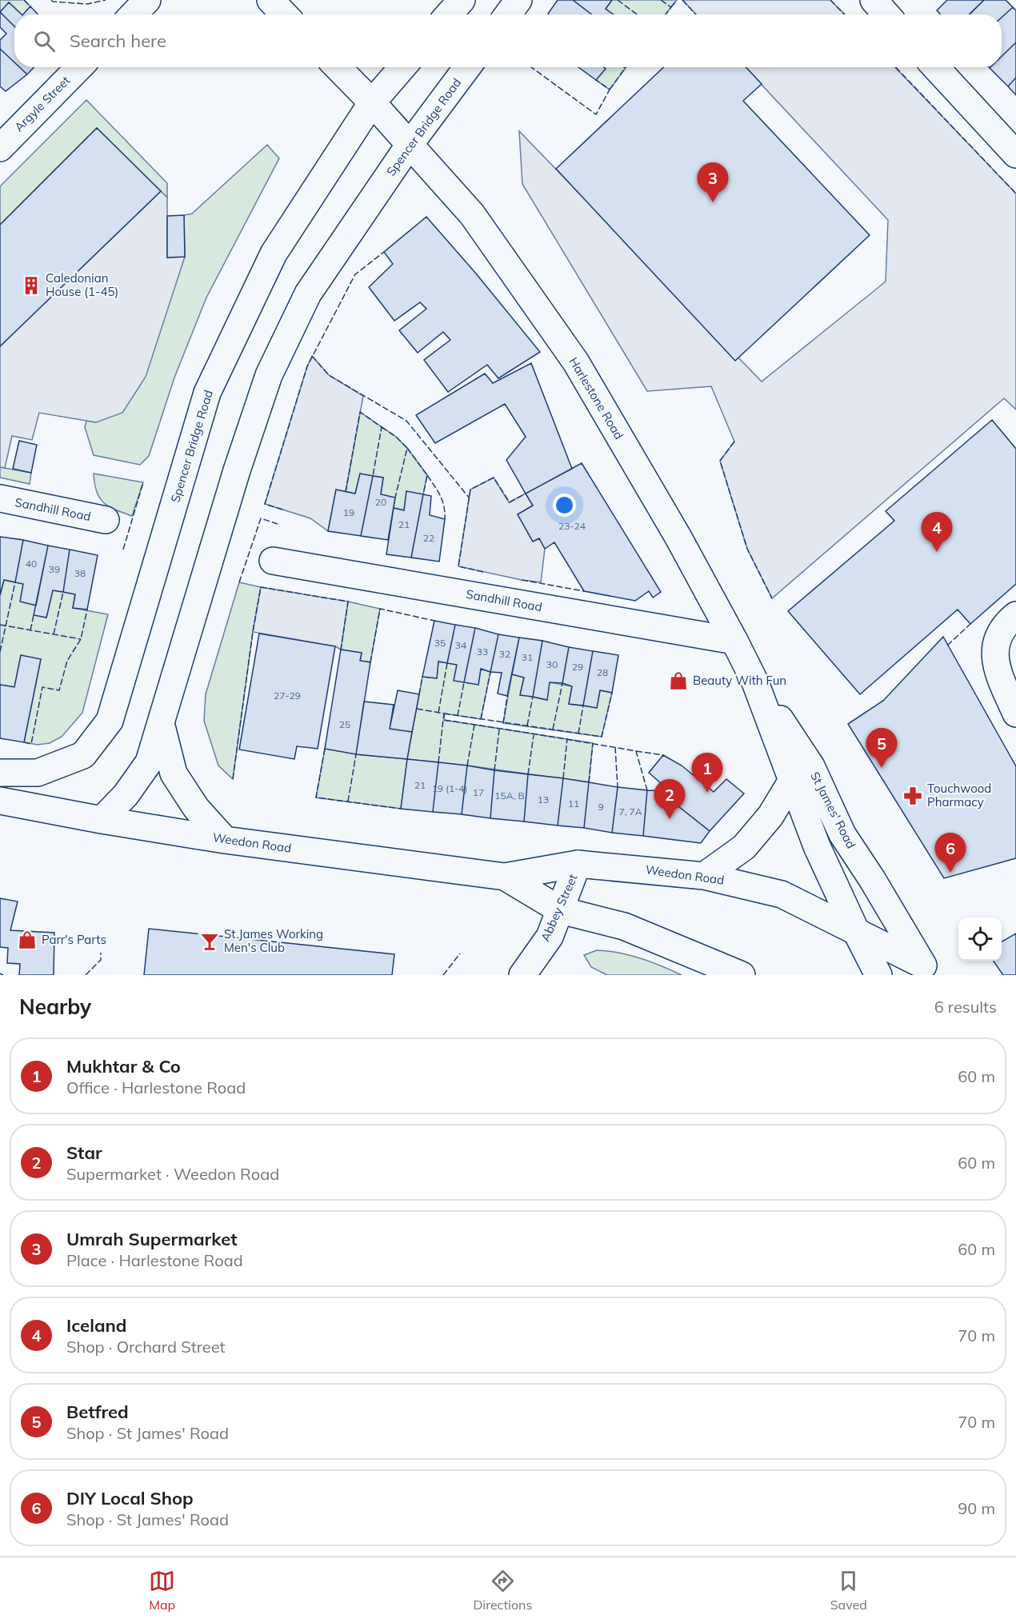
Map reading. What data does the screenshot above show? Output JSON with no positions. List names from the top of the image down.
{
  "streets": {
    "main road": [
      "Argyle Street",
      "Spencer Bridge Road",
      "Harlestone Road",
      "Sandhill Road",
      "St James' Road",
      "Weedon Road",
      "Abbey Street"
    ]
  },
  "crossings": [
    ["Spencer Bridge Road", "Harlestone Road"],
    ["Spencer Bridge Road", "Weedon Road"],
    ["Harlestone Road", "Sandhill Road"],
    ["Harlestone Road", "St James' Road"],
    ["Harlestone Road", "Weedon Road"],
    ["St James' Road", "Weedon Road"],
    ["Weedon Road", "Abbey Street"]
  ],
  "places": {
    "building": ["Caledonian House (1-45)"],
    "shop": ["Beauty With Fun", "Parr's Parts"],
    "pharmacy": ["Touchwood Pharmacy"],
    "bar": ["St James Working Men's Club"]
  },
  "house_numbers": [
    "20",
    "19",
    "21",
    "23-24",
    "22",
    "40",
    "39",
    "38",
    "35",
    "34",
    "33",
    "32",
    "31",
    "30",
    "29",
    "28",
    "27-29",
    "25",
    "21",
    "19 (1-4)",
    "17",
    "15A, B",
    "13",
    "11",
    "9",
    "7, 7A"
  ],
  "page": {
    "search": "Search here",
    "pins": [
      "3",
      "4",
      "5",
      "1",
      "2",
      "6"
    ],
    "heading": ["Nearby", "6 results"],
    "list": [
      {
        "mark": "1",
        "name": "Mukhtar & Co",
        "note": "Office · Harlestone Road",
        "value": "60 m"
      },
      {
        "mark": "2",
        "name": "Star",
        "note": "Supermarket · Weedon Road",
        "value": "60 m"
      },
      {
        "mark": "3",
        "name": "Umrah Supermarket",
        "note": "Place · Harlestone Road",
        "value": "60 m"
      },
      {
        "mark": "4",
        "name": "Iceland",
        "note": "Shop · Orchard Street",
        "value": "70 m"
      },
      {
        "mark": "5",
        "name": "Betfred",
        "note": "Shop · St James' Road",
        "value": "70 m"
      },
      {
        "mark": "6",
        "name": "DIY Local Shop",
        "note": "Shop · St James' Road",
        "value": "90 m"
      }
    ],
    "nav": ["Map", "Directions", "Saved"]
  }
}
